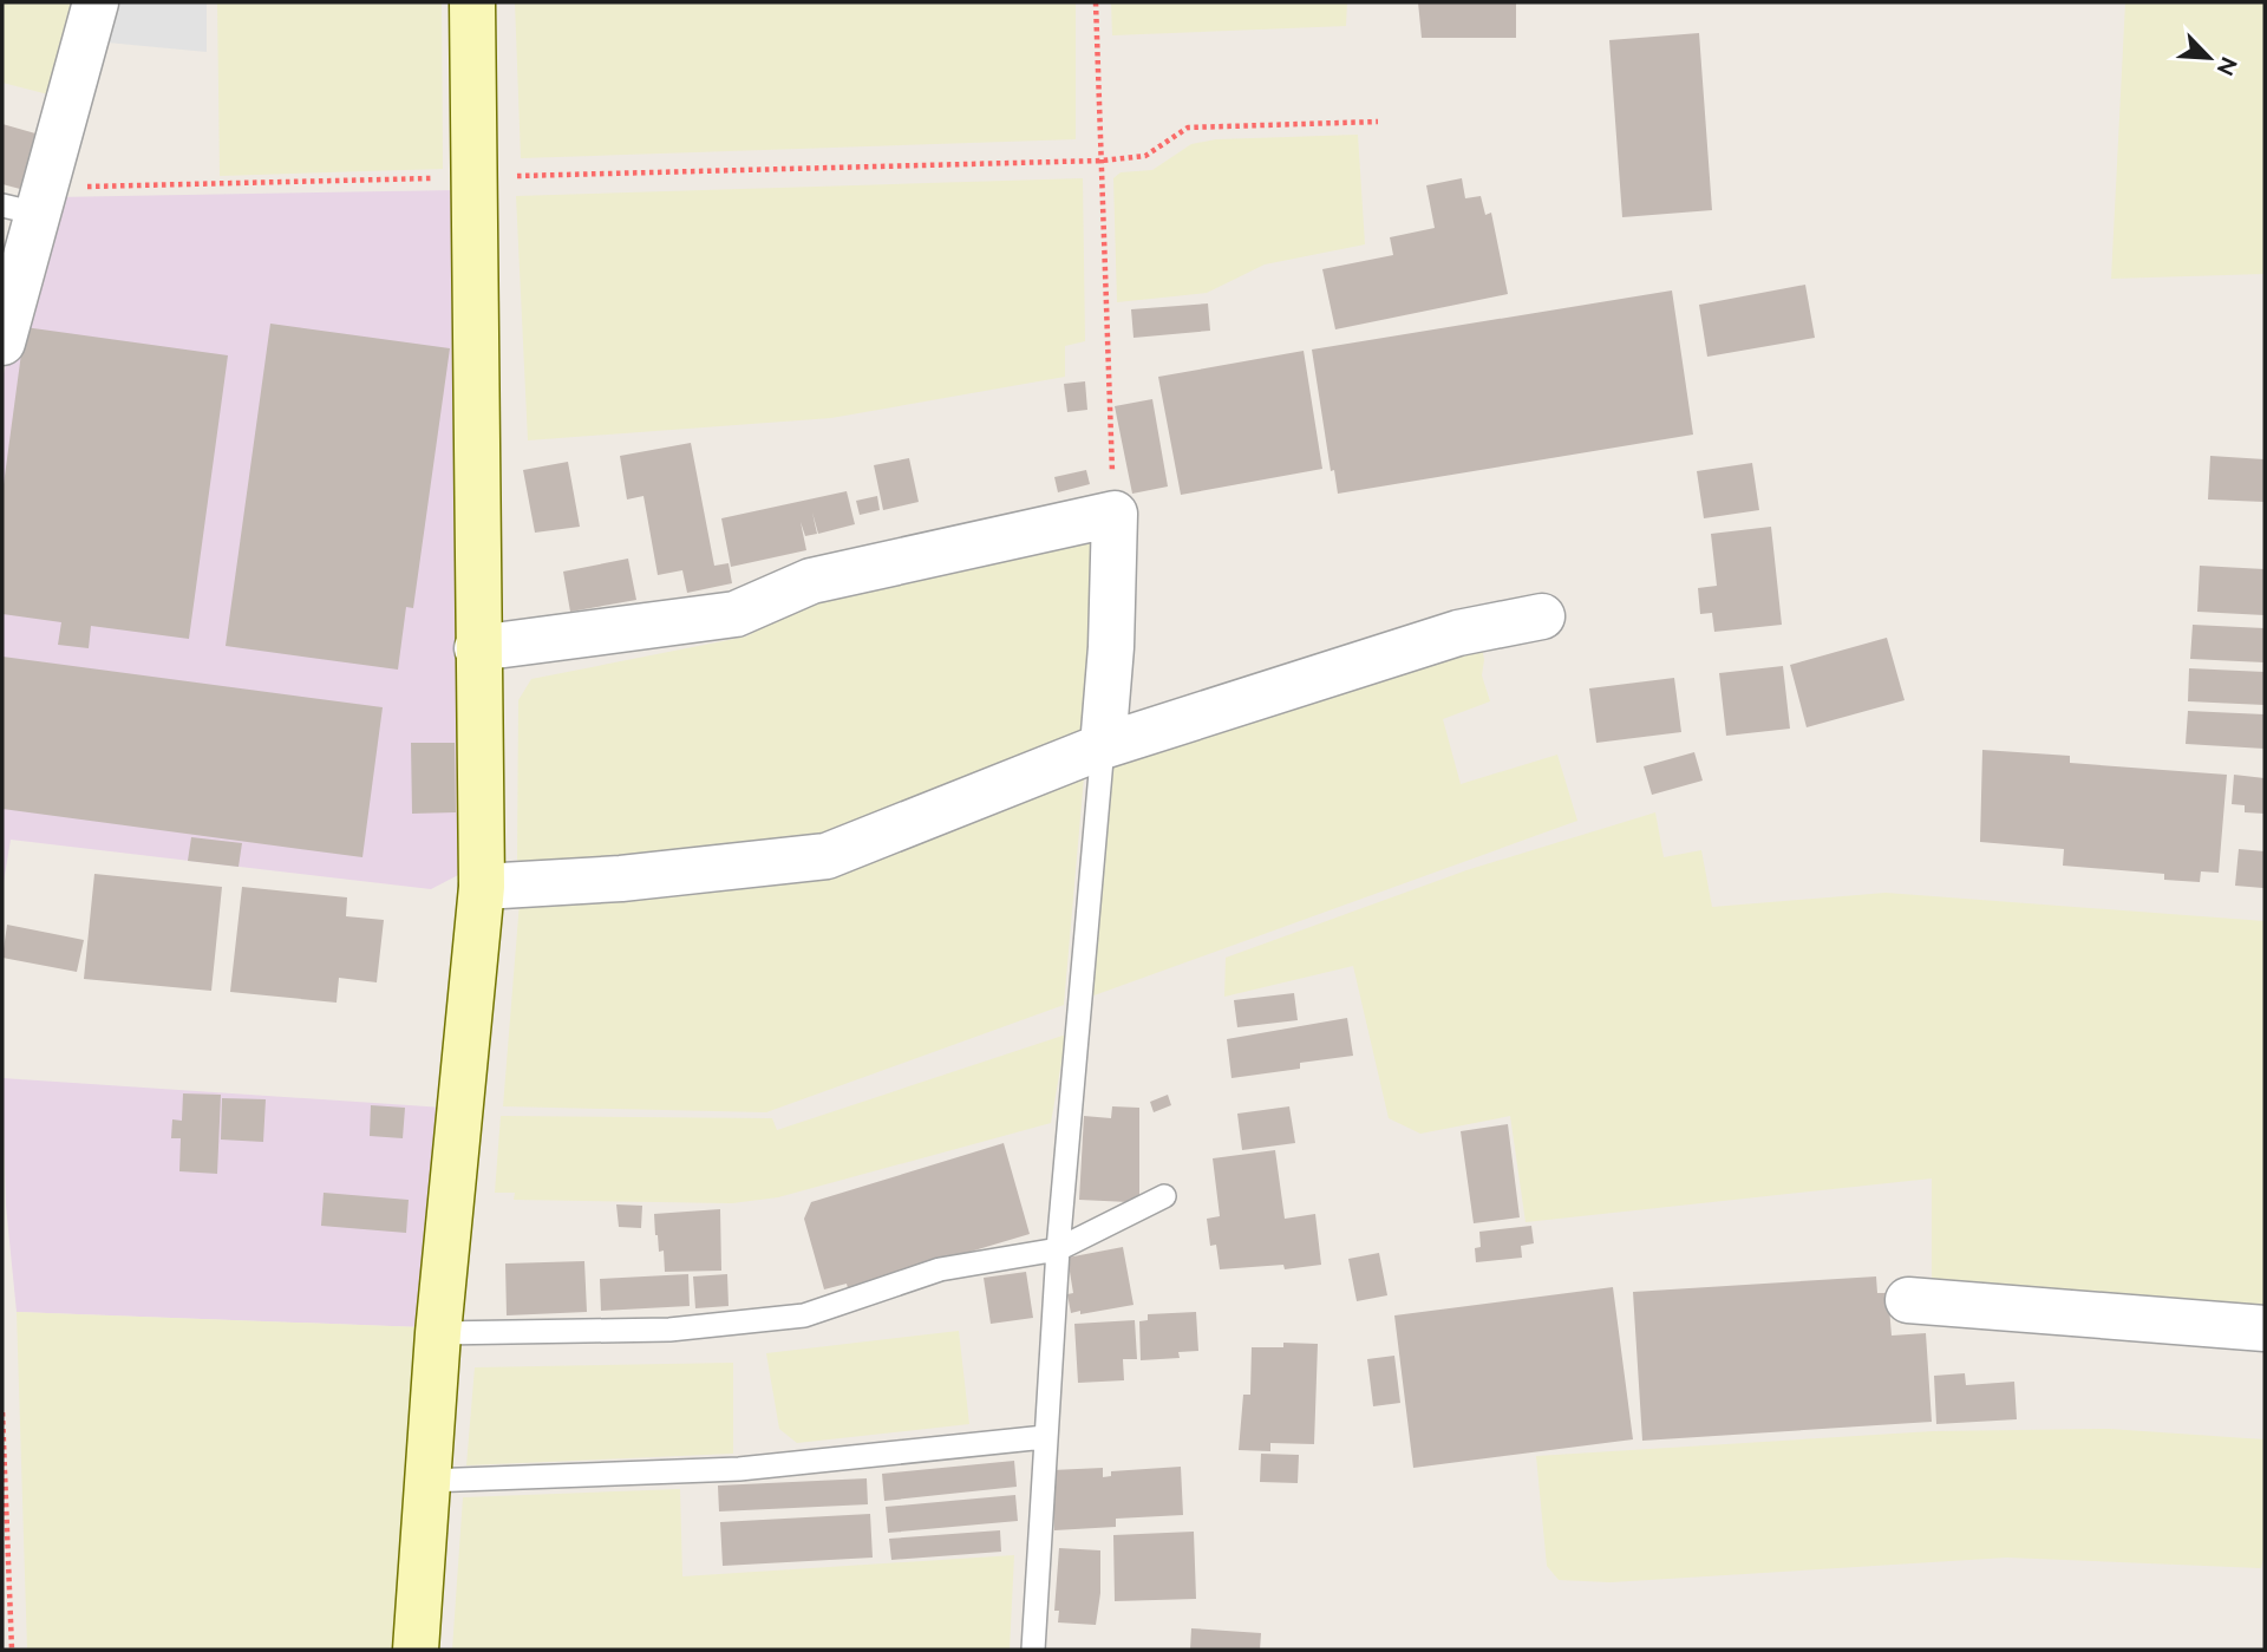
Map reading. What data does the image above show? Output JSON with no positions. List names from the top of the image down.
{
  "north": "bottom right"
}
